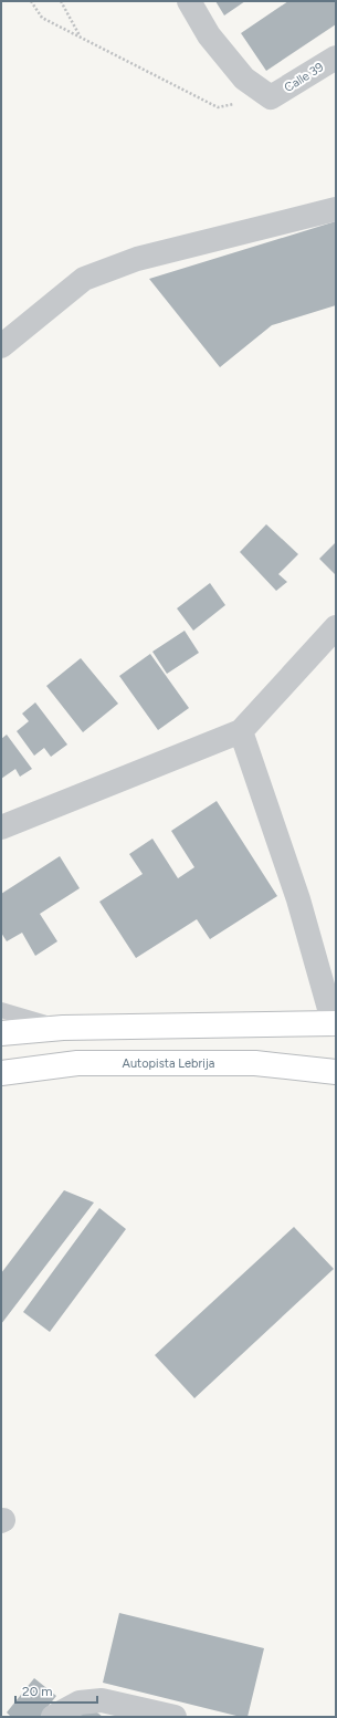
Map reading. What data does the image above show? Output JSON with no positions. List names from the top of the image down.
{
  "streets": {
    "highway": ["Autopista Lebrija"],
    "street": ["Calle 39"]
  },
  "scale_bar": "20 m"
}
